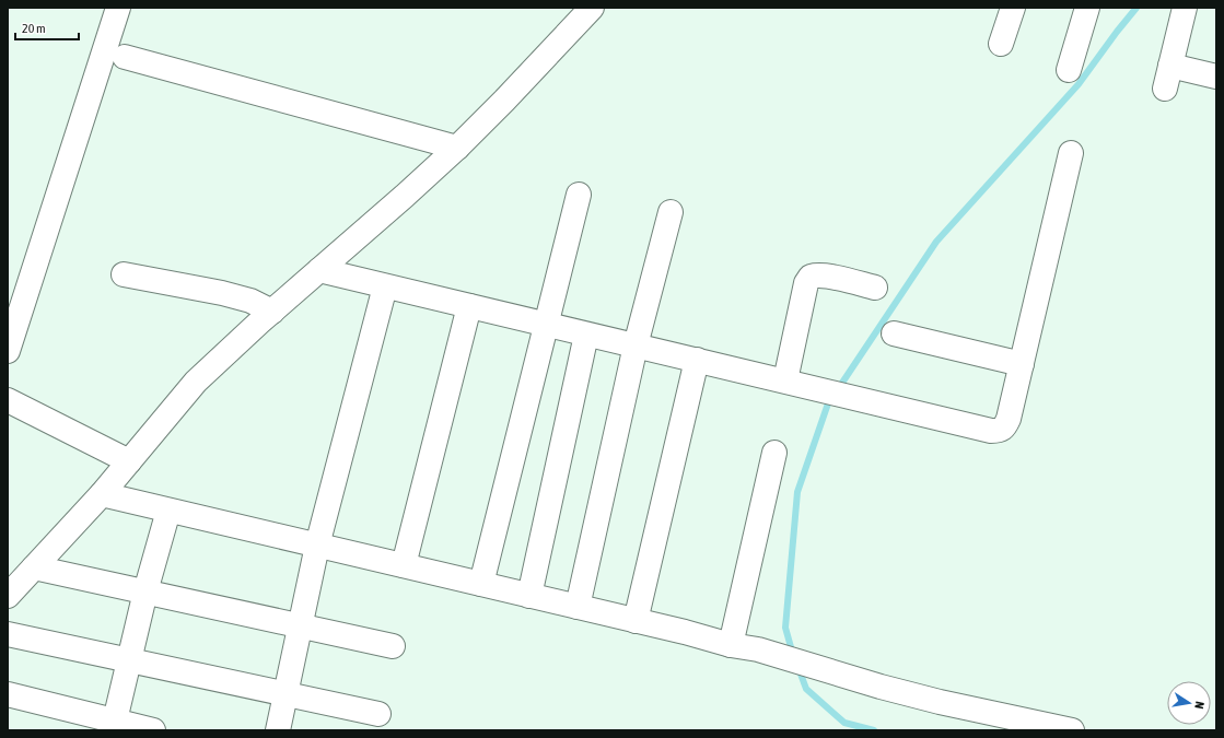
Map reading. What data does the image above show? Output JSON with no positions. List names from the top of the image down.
{
  "scale_bar": "20 m",
  "north": "right"
}
